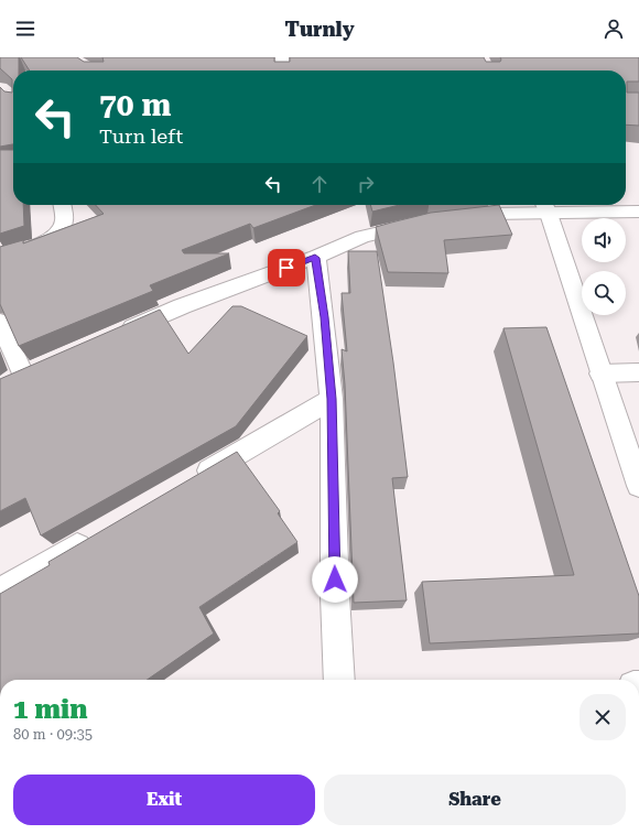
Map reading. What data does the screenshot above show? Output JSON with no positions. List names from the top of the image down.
{
  "page": {
    "header": "Turnly",
    "turn": ["70 m", "Turn left"],
    "heading": ["1 min", "80 m · 09:35"],
    "buttons": ["Exit", "Share"]
  }
}
